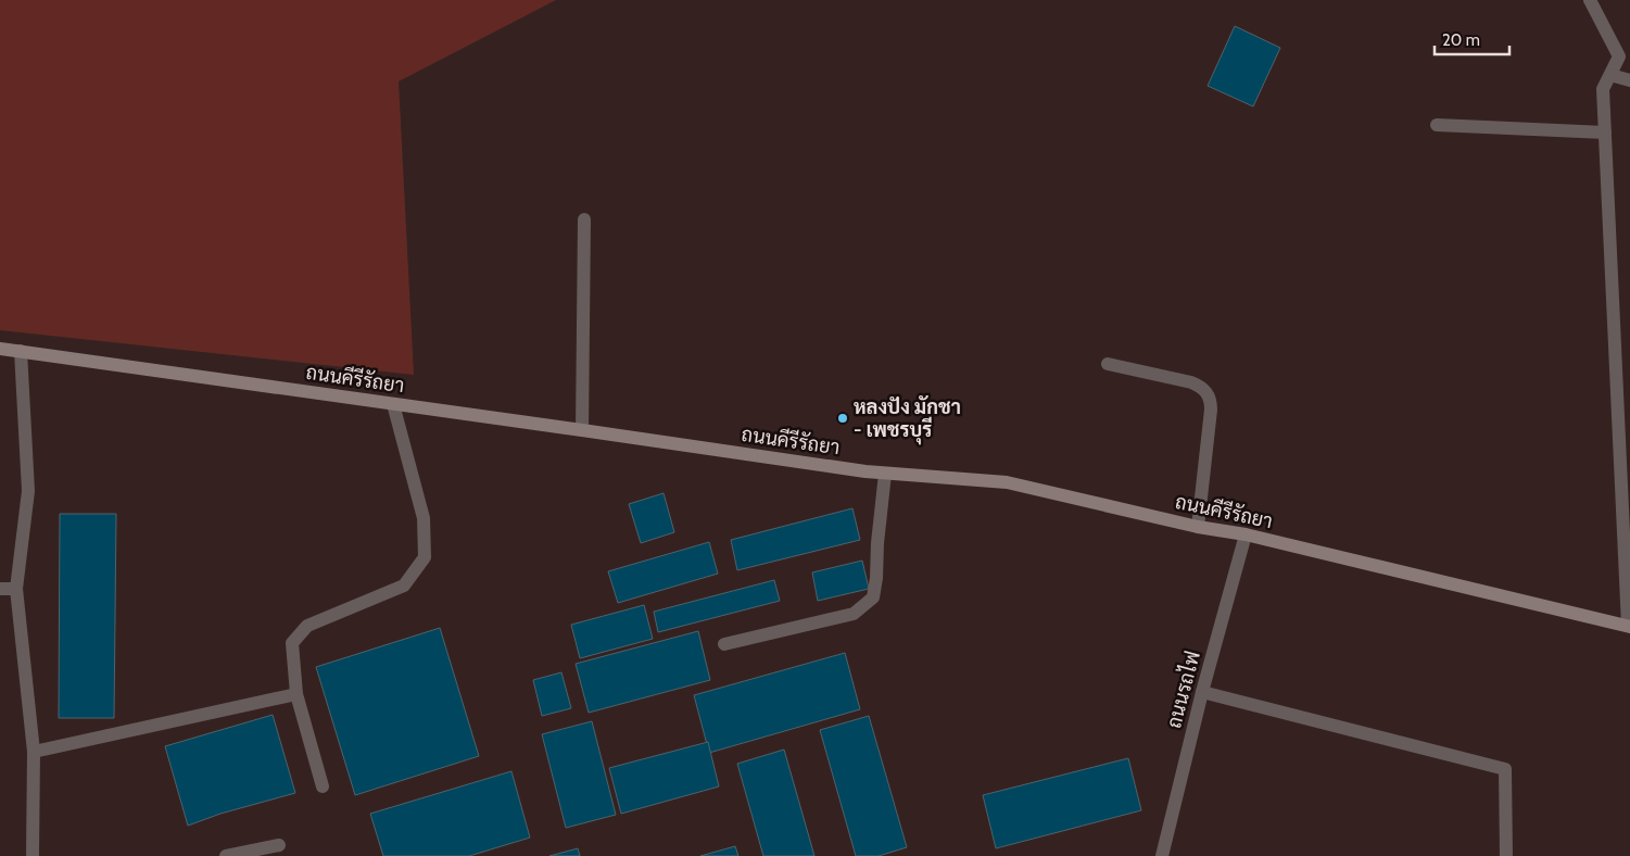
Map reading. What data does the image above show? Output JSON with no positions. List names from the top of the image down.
{
  "streets": {
    "street": ["ถนนคีรีรัถยา", "ถนนรถไฟ"]
  },
  "crossings": [
    ["ถนนคีรีรัถยา", "ถนนรถไฟ"]
  ],
  "places": ["หลงปัง มักชา - เพชรบุรี"],
  "scale_bar": "20 m"
}
